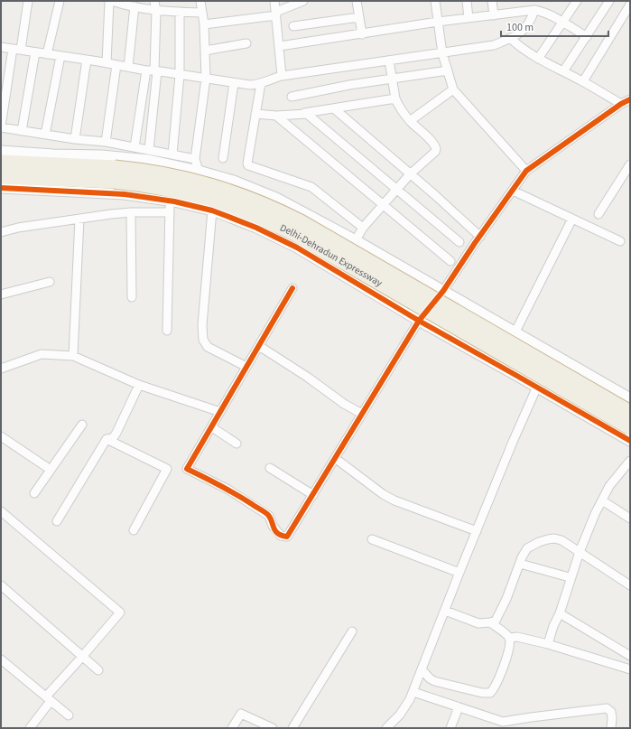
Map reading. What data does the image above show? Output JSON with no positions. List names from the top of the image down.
{
  "streets": {
    "highway": ["Delhi-Dehradun Expressway"]
  },
  "scale_bar": "100 m"
}
